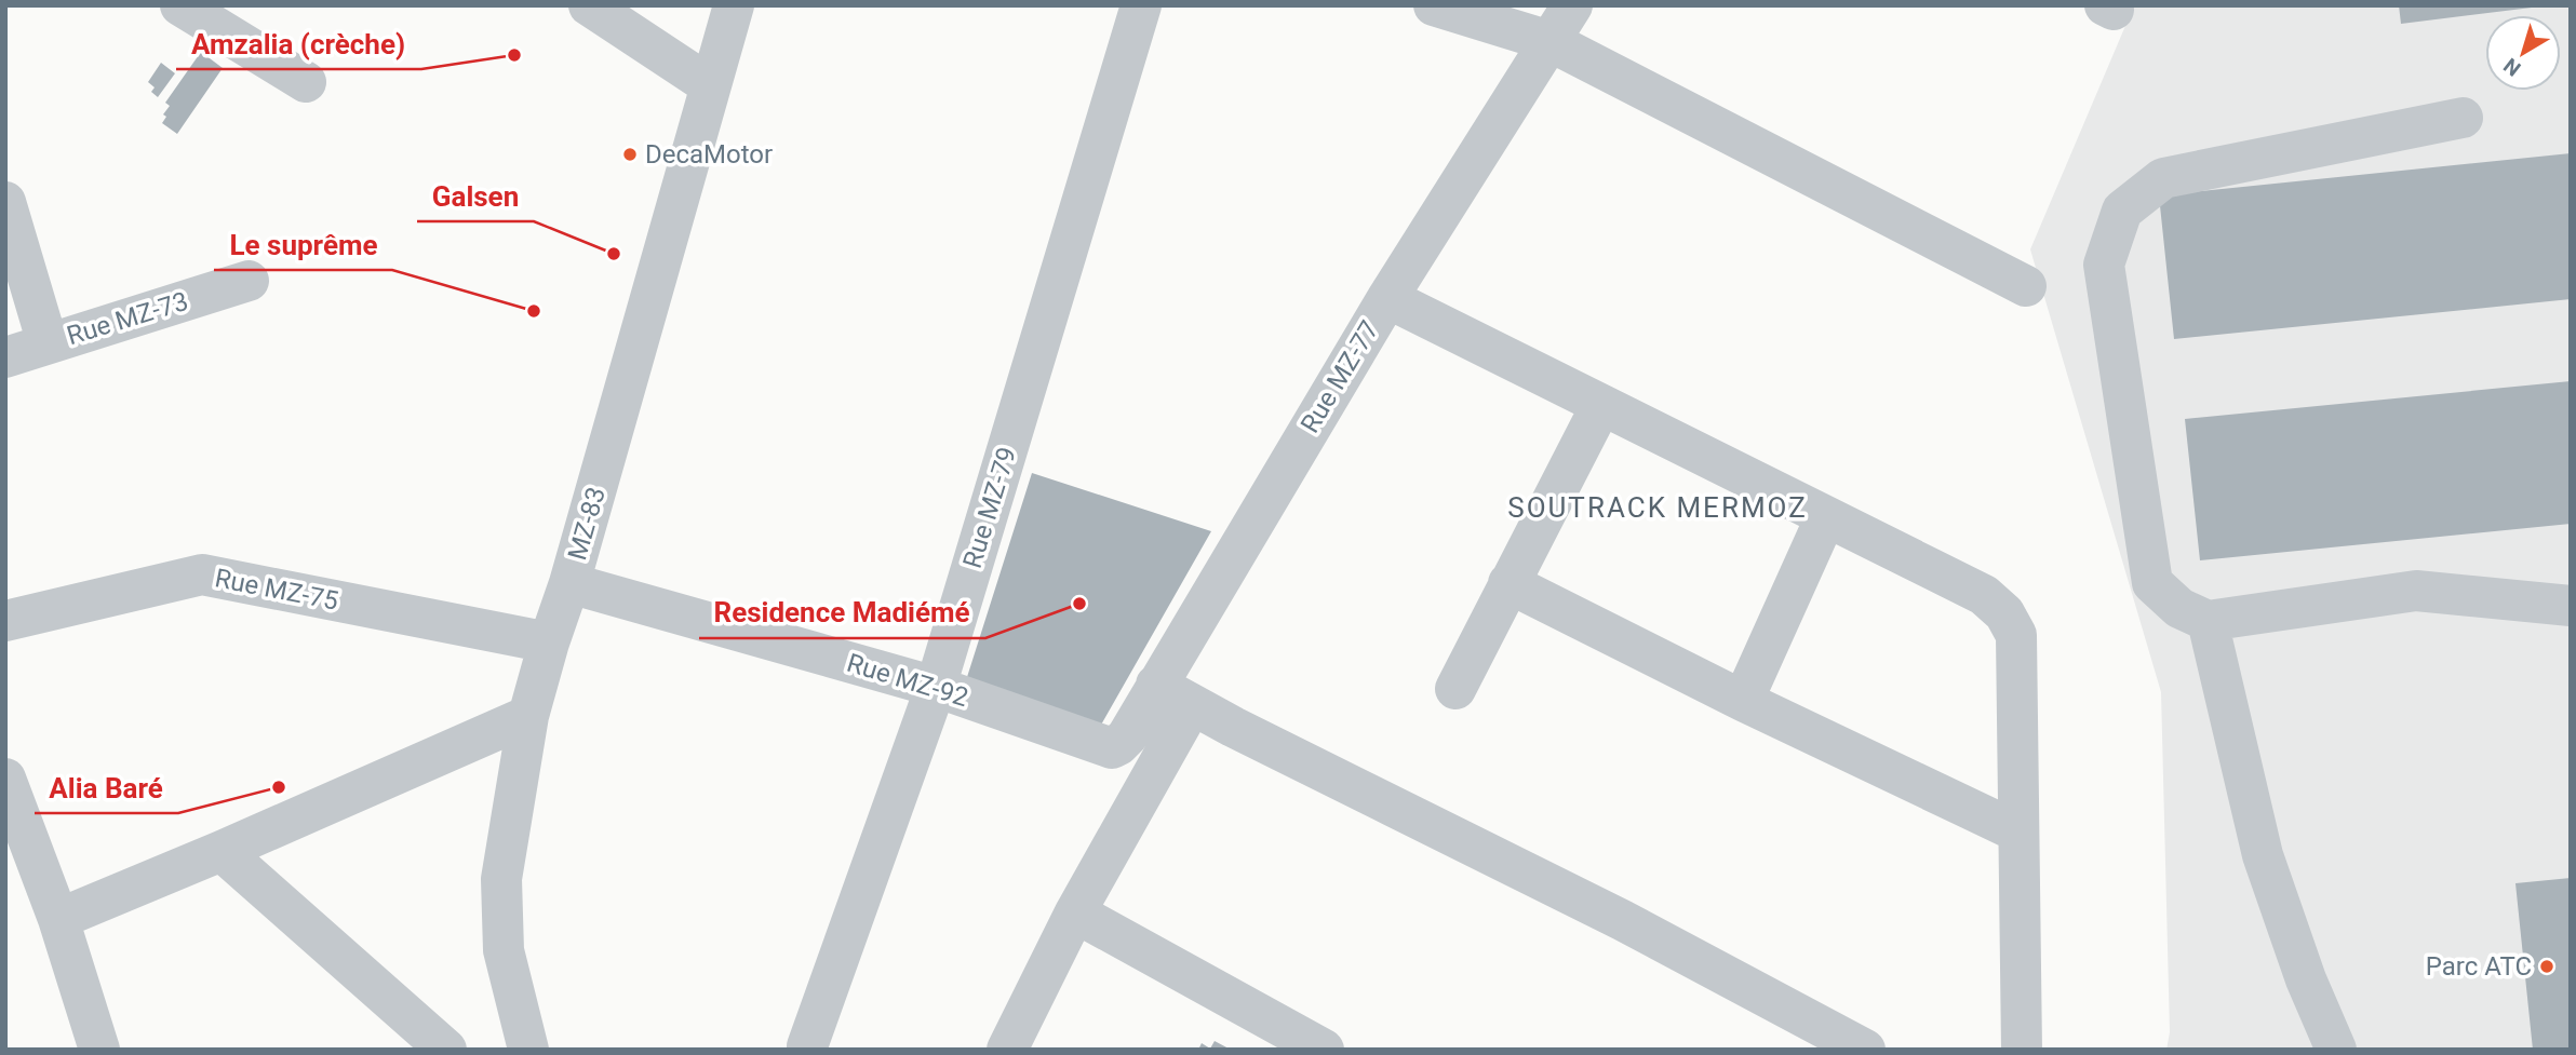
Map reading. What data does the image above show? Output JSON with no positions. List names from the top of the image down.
{
  "streets": {
    "street": [
      "Rue MZ-73",
      "Rue MZ-77",
      "Rue MZ-79",
      "MZ-83",
      "Rue MZ-75",
      "Rue MZ-92"
    ]
  },
  "crossings": [
    ["Rue MZ-77", "Rue MZ-92"],
    ["Rue MZ-79", "Rue MZ-92"],
    ["MZ-83", "Rue MZ-75"],
    ["MZ-83", "Rue MZ-92"]
  ],
  "districts": ["SOUTRACK MERMOZ"],
  "places": [
    "Amzalia (crèche)",
    "DecaMotor",
    "Galsen",
    "Le suprême",
    "Residence Madiémé",
    "Alia Baré",
    "Parc ATC"
  ],
  "north": "bottom left"
}
